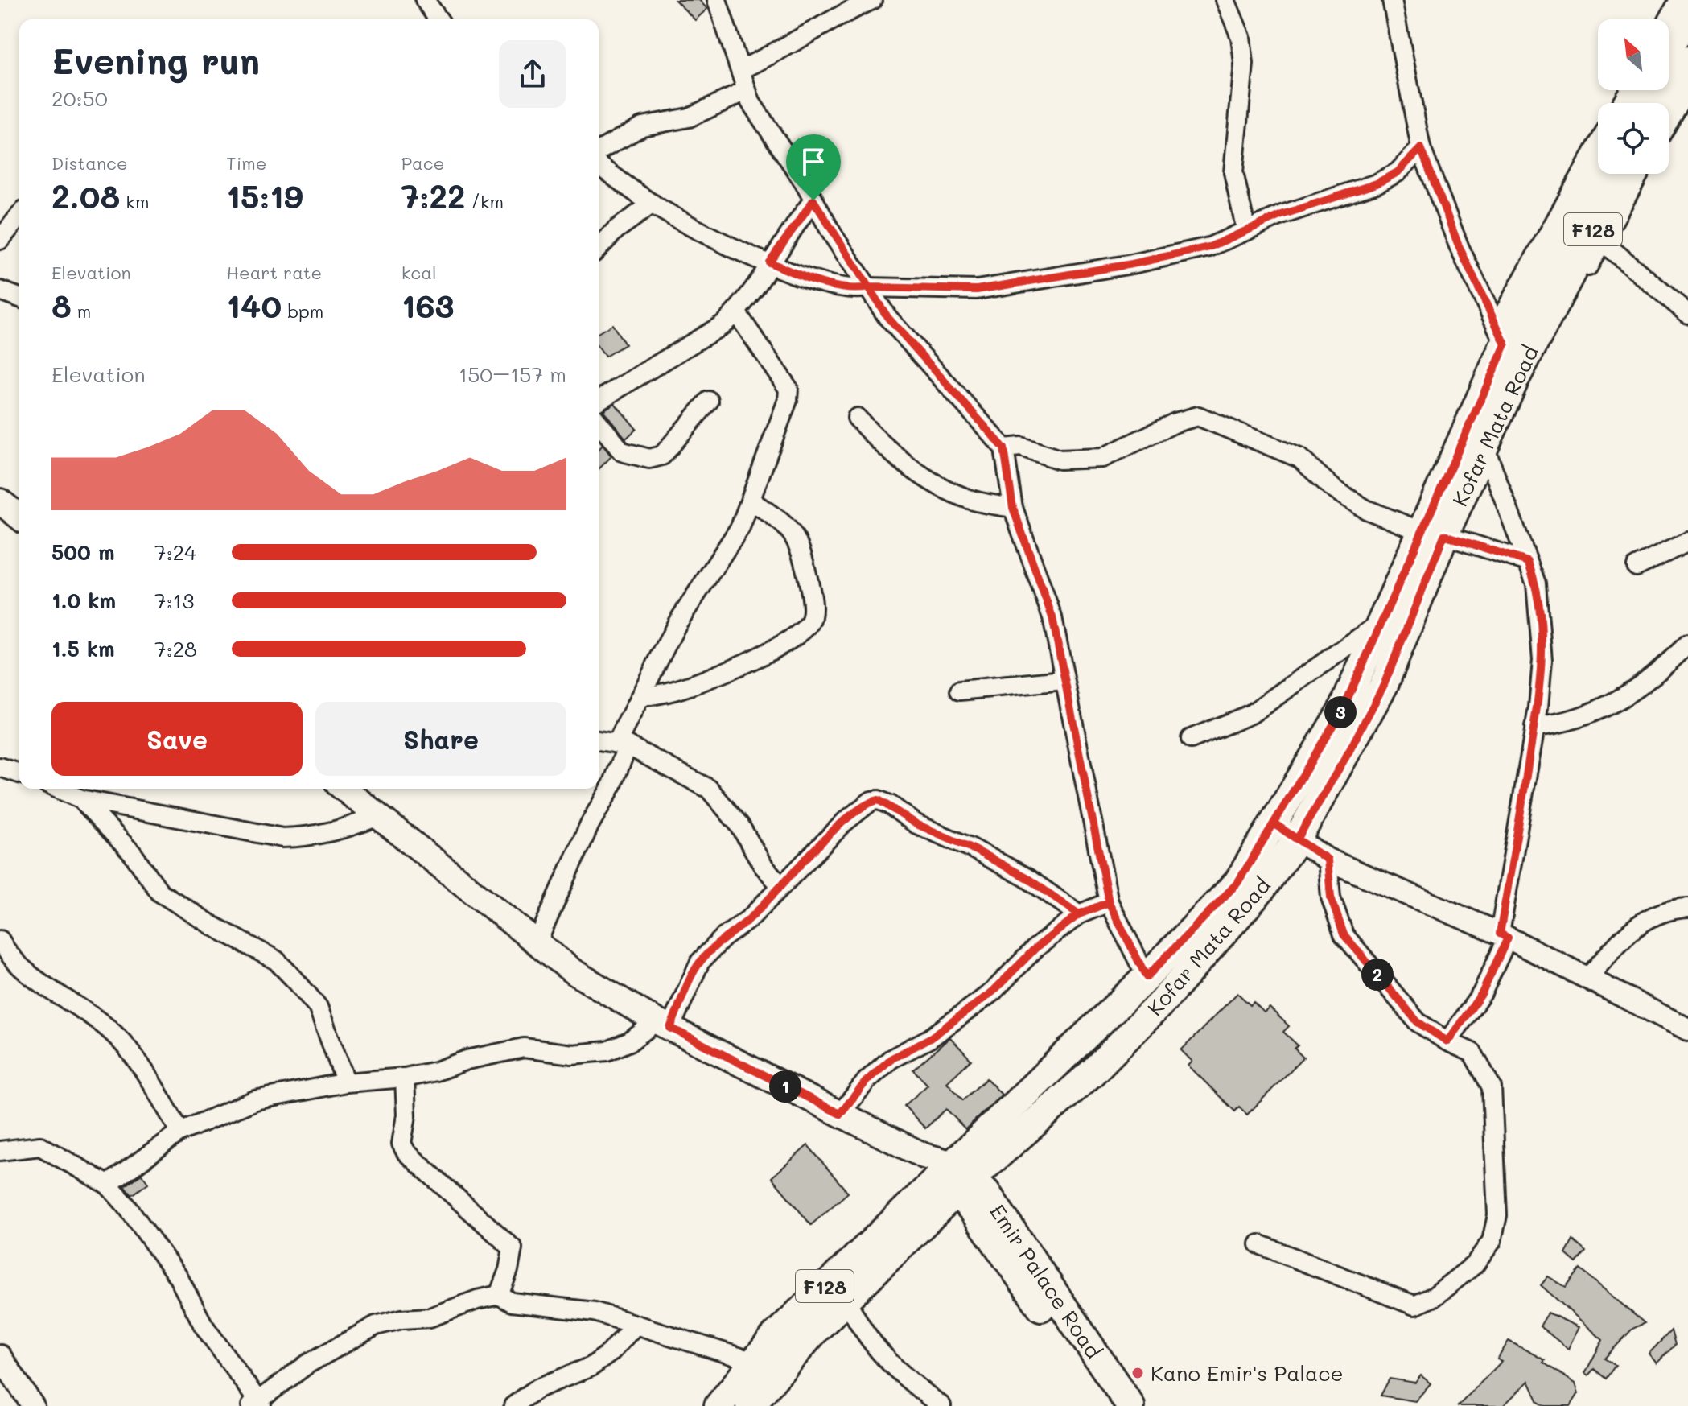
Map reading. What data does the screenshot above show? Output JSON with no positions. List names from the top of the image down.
{
  "streets": {
    "main road": ["F128", "Kofar Mata Road", "Emir Palace Road"]
  },
  "crossings": [
    ["F128", "Kofar Mata Road"],
    ["F128", "Emir Palace Road"],
    ["Kofar Mata Road", "Emir Palace Road"]
  ],
  "places": ["Kano Emir's Palace"],
  "north": "top left",
  "page": {
    "heading": ["Evening run", "20:50"],
    "stats": [
      ["Distance", "2.08 km"],
      ["Time", "15:19"],
      ["Pace", "7:22 /km"],
      ["Elevation", "8 m"],
      ["Heart rate", "140 bpm"],
      ["kcal", "163"]
    ],
    "chart": ["Elevation", "150–157 m"],
    "list": [
      {
        "name": "500 m",
        "note": "7:24"
      },
      {
        "name": "1.0 km",
        "note": "7:13"
      },
      {
        "name": "1.5 km",
        "note": "7:28"
      }
    ],
    "buttons": ["Save", "Share"],
    "pins": ["3", "2", "1"]
  }
}
